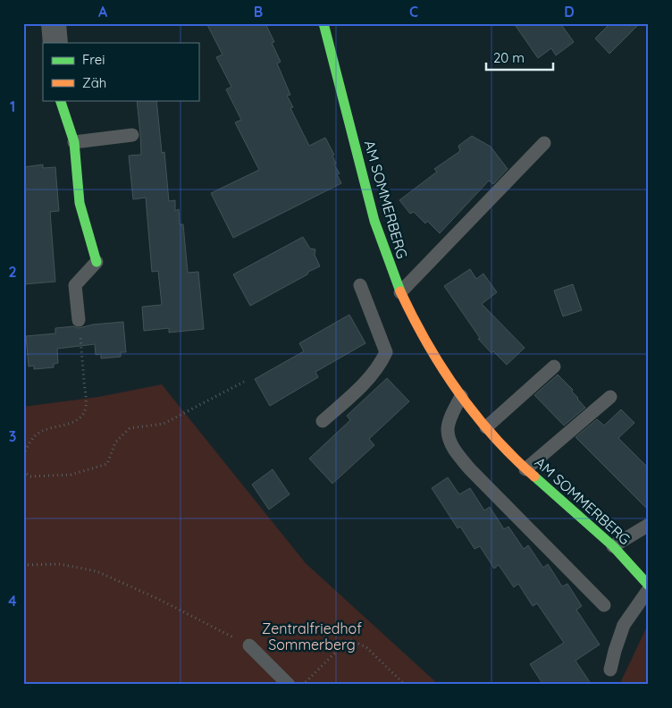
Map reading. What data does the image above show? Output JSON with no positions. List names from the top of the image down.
{
  "streets": {
    "street": ["AM SOMMERBERG"]
  },
  "parks": ["Zentralfriedhof Sommerberg"],
  "legend": ["Frei", "Zäh"],
  "scale_bar": "20 m",
  "grid": {
    "columns": [
      "A",
      "B",
      "C",
      "D"
    ],
    "rows": [
      "1",
      "2",
      "3",
      "4"
    ]
  }
}
